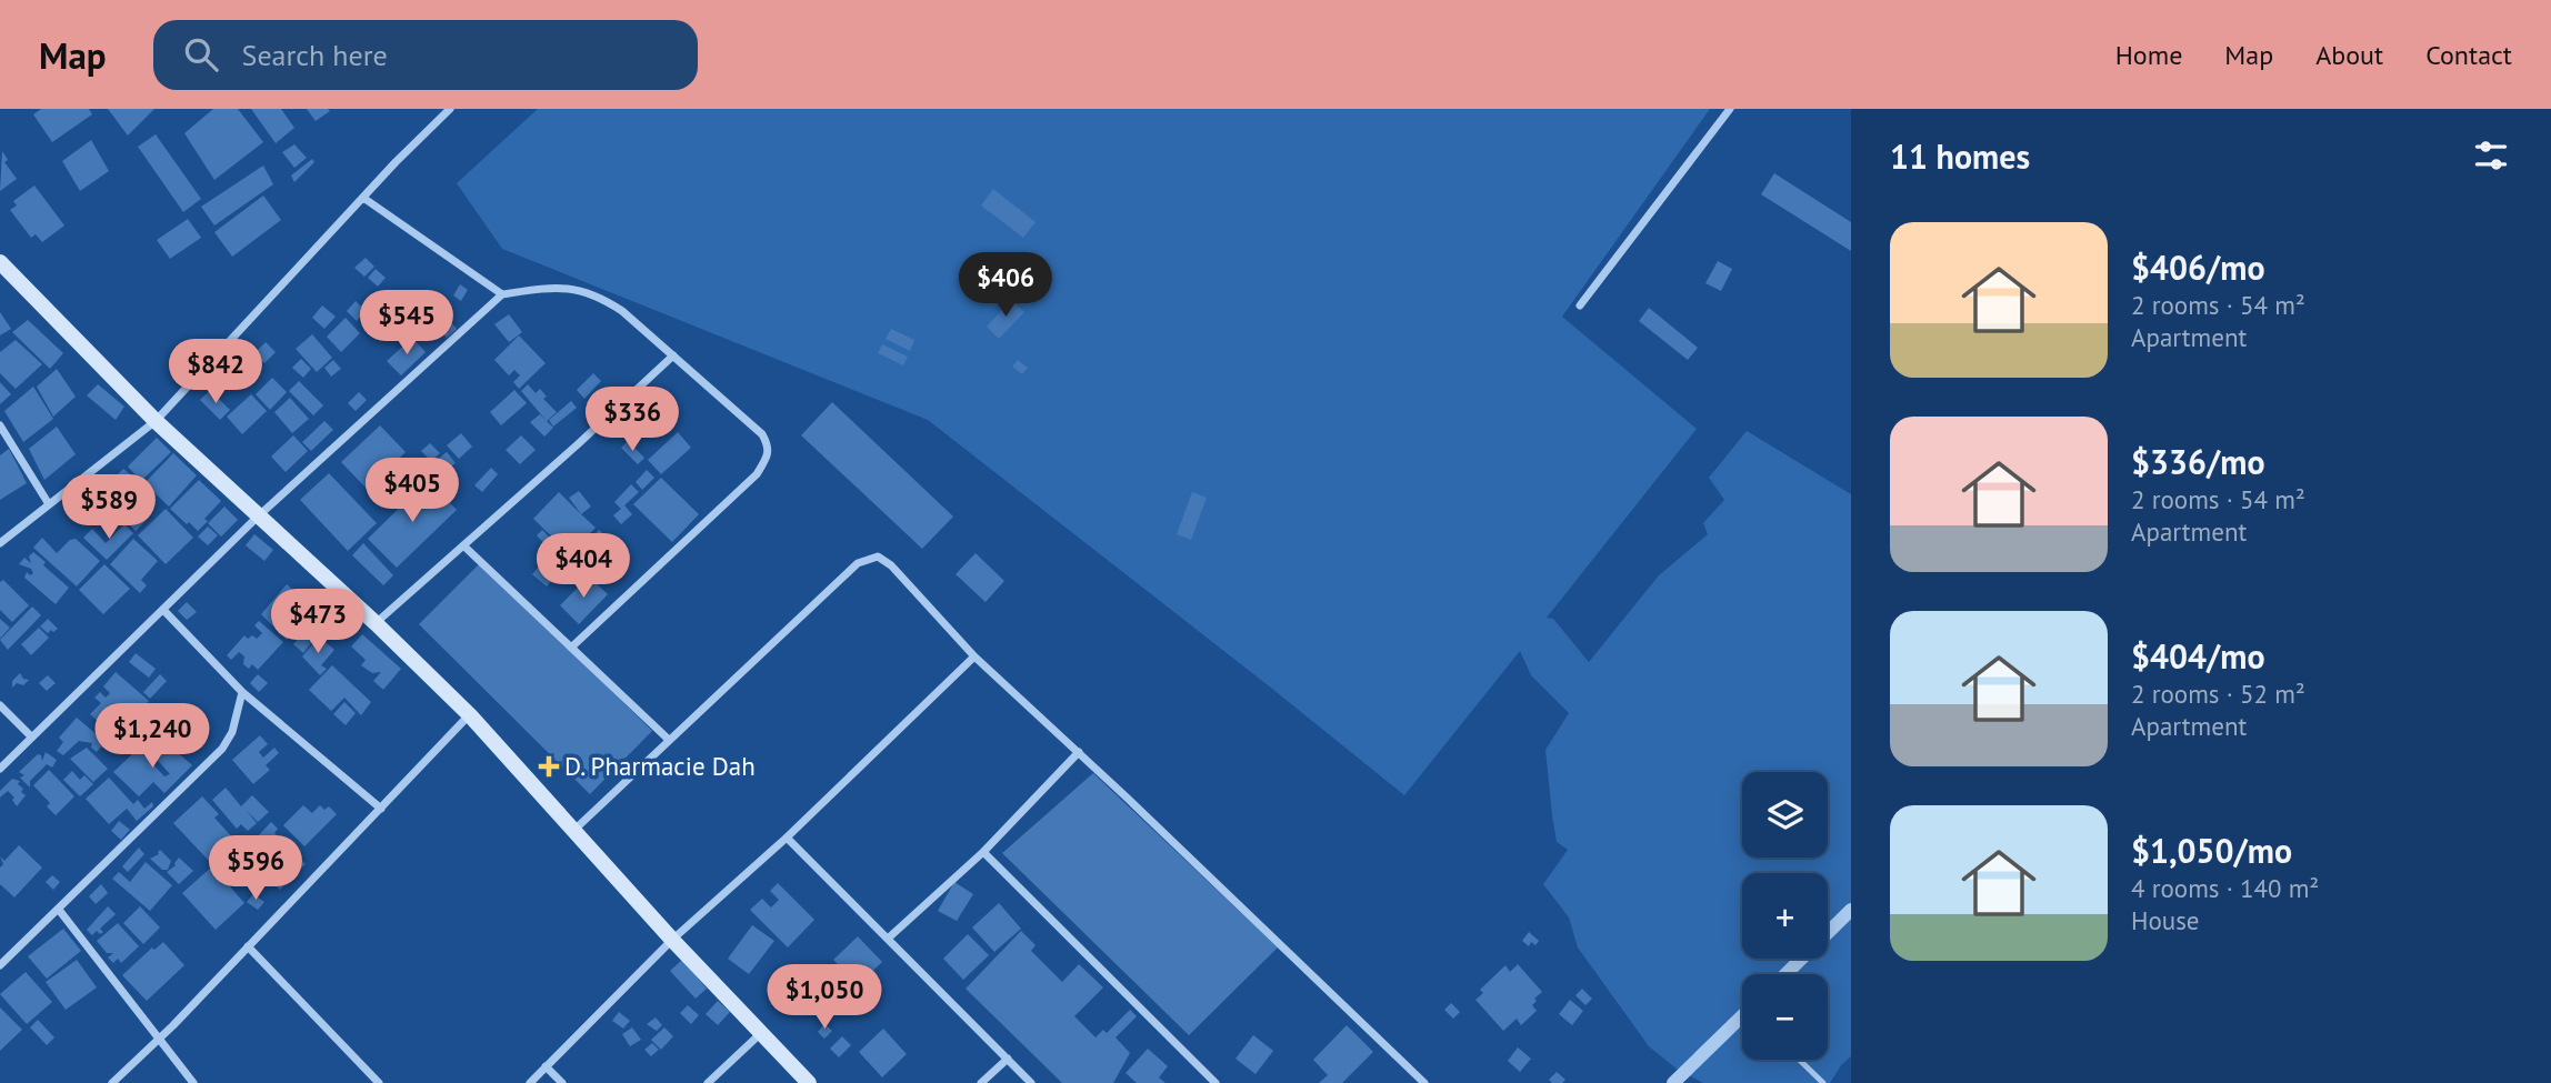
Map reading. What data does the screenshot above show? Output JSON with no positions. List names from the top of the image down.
{
  "places": {
    "health": ["D. Pharmacie Dah"]
  },
  "page": {
    "header": "Map",
    "search": "Search here",
    "nav": [
      "Home",
      "Map",
      "About",
      "Contact"
    ],
    "heading": "11 homes",
    "list": [
      {
        "name": "$406/mo",
        "note": "2 rooms · 54 m² · Apartment"
      },
      {
        "name": "$336/mo",
        "note": "2 rooms · 54 m² · Apartment"
      },
      {
        "name": "$404/mo",
        "note": "2 rooms · 52 m² · Apartment"
      },
      {
        "name": "$1,050/mo",
        "note": "4 rooms · 140 m² · House"
      }
    ],
    "price": [
      "$406",
      "$545",
      "$842",
      "$336",
      "$405",
      "$589",
      "$404",
      "$473",
      "$1,240",
      "$596",
      "$1,050"
    ],
    "map_buttons": ["+", "−"]
  }
}
